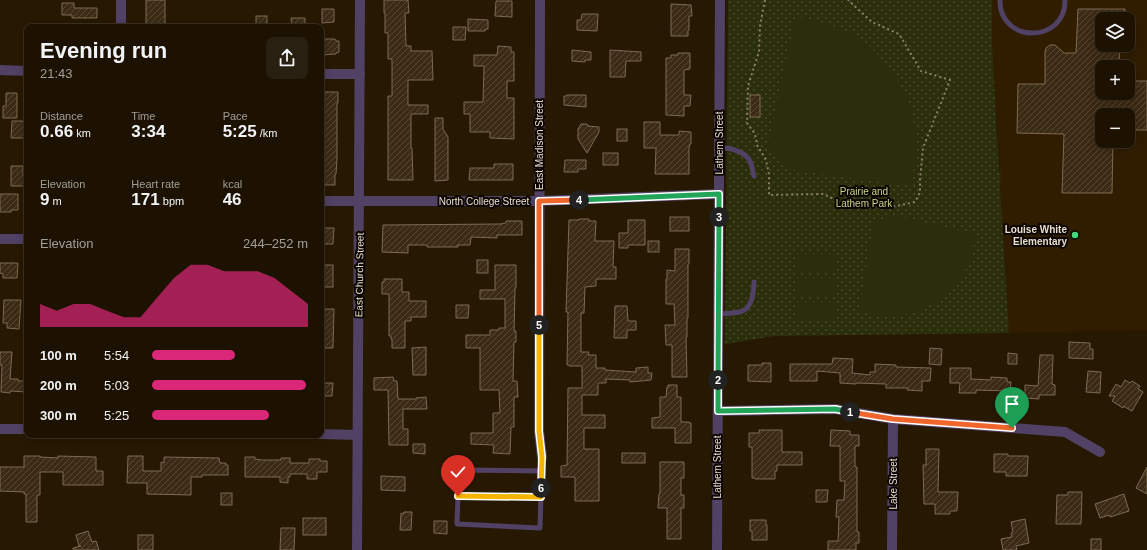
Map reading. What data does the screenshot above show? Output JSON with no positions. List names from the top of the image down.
{
  "streets": {
    "street": [
      "Lathem Street",
      "East Madison Street",
      "North College Street",
      "East Church Street",
      "Lake Street"
    ]
  },
  "crossings": [
    ["Lathem Street", "North College Street"],
    ["East Madison Street", "North College Street"],
    ["North College Street", "East Church Street"]
  ],
  "parks": ["Prairie and Lathem Park"],
  "places": ["Louise White Elementary"],
  "page": {
    "map_buttons": ["+", "−"],
    "heading": ["Evening run", "21:43"],
    "stats": [
      ["Distance", "0.66 km"],
      ["Time", "3:34"],
      ["Pace", "5:25 /km"],
      ["Elevation", "9 m"],
      ["Heart rate", "171 bpm"],
      ["kcal", "46"]
    ],
    "pins": [
      "4",
      "3",
      "5",
      "2",
      "1",
      "6"
    ],
    "chart": ["Elevation", "244–252 m"],
    "list": [
      {
        "name": "100 m",
        "note": "5:54"
      },
      {
        "name": "200 m",
        "note": "5:03"
      },
      {
        "name": "300 m",
        "note": "5:25"
      }
    ]
  }
}
